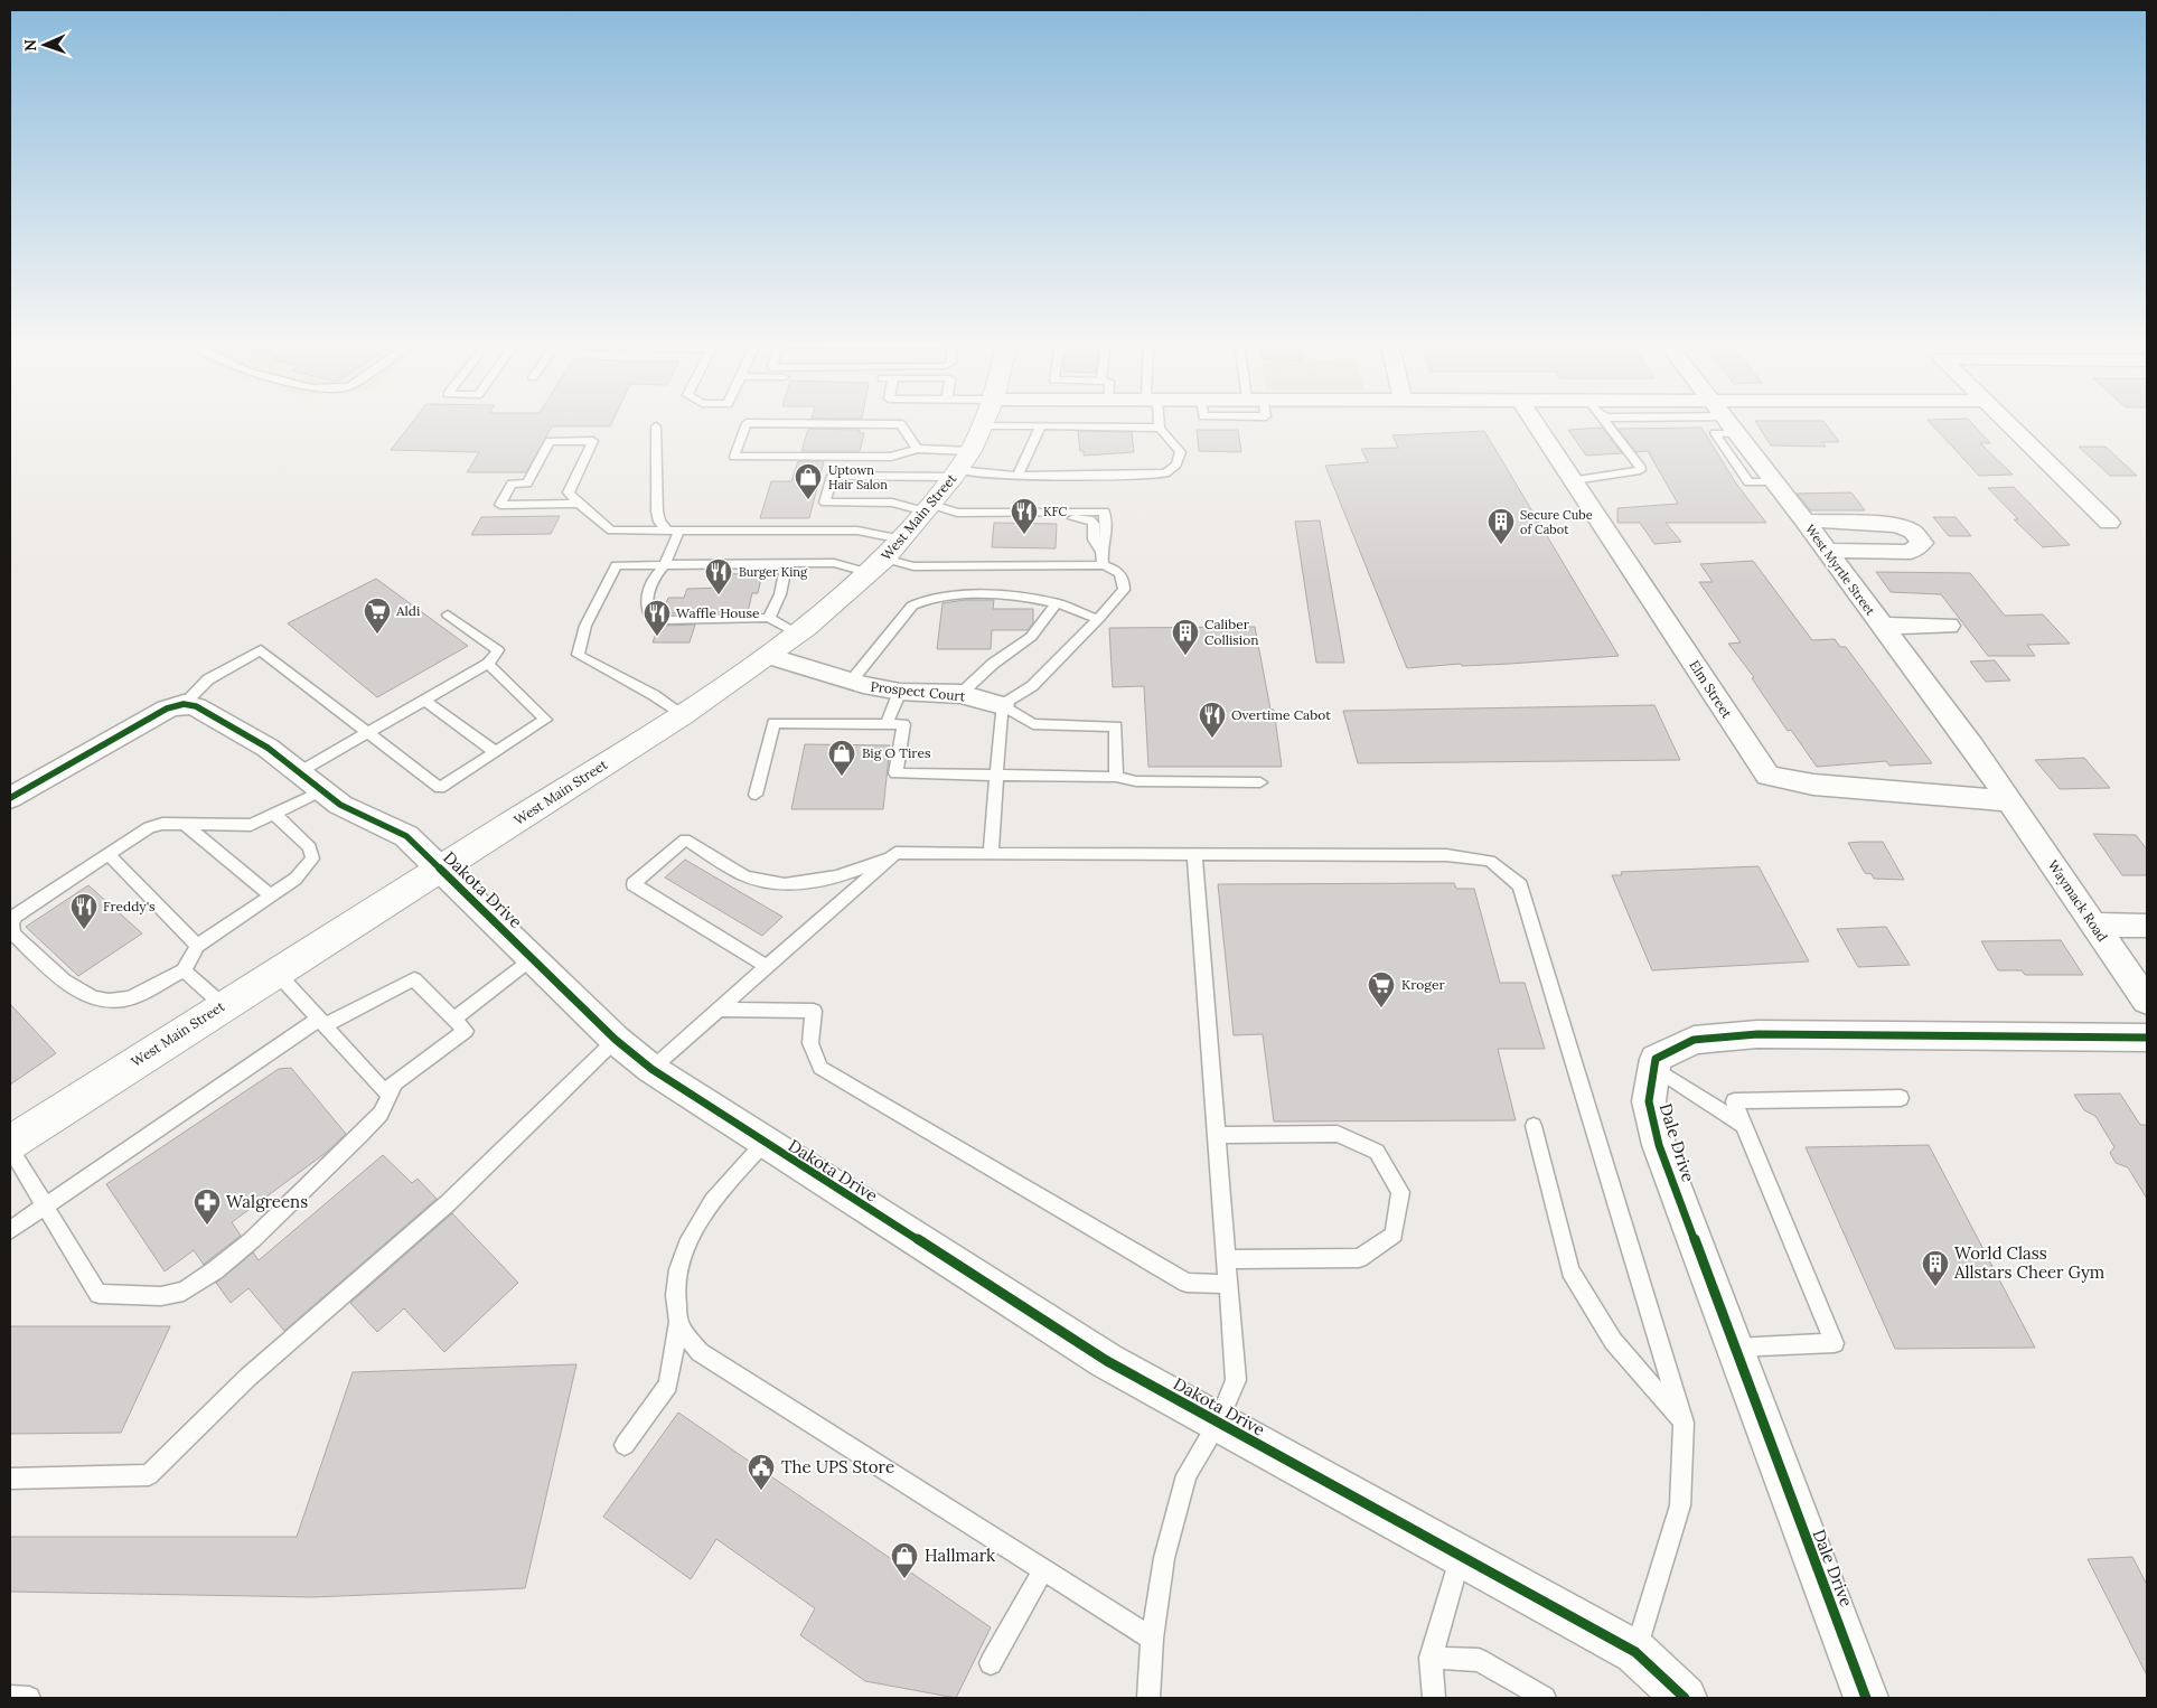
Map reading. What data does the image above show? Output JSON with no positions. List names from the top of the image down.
{
  "streets": {
    "main road": ["West Main Street"],
    "street": [
      "West Myrtle Street",
      "Elm Street",
      "Prospect Court",
      "Dakota Drive",
      "Waymack Road",
      "Dale Drive"
    ]
  },
  "crossings": [
    ["West Main Street", "Prospect Court"],
    ["West Main Street", "Dakota Drive"],
    ["West Myrtle Street", "Elm Street"],
    ["West Myrtle Street", "Waymack Road"],
    ["Elm Street", "Waymack Road"]
  ],
  "places": {
    "shop": ["Uptown Hair Salon", "Big O Tires", "Hallmark"],
    "restaurant": [
      "KFC",
      "Burger King",
      "Waffle House",
      "Overtime Cabot",
      "Freddy's"
    ],
    "building": ["Secure Cube of Cabot", "Caliber Collision", "World Class Allstars Cheer Gym"],
    "supermarket": ["Aldi", "Kroger"],
    "pharmacy": ["Walgreens"],
    "public building": ["The UPS Store"]
  },
  "north": "left"
}
